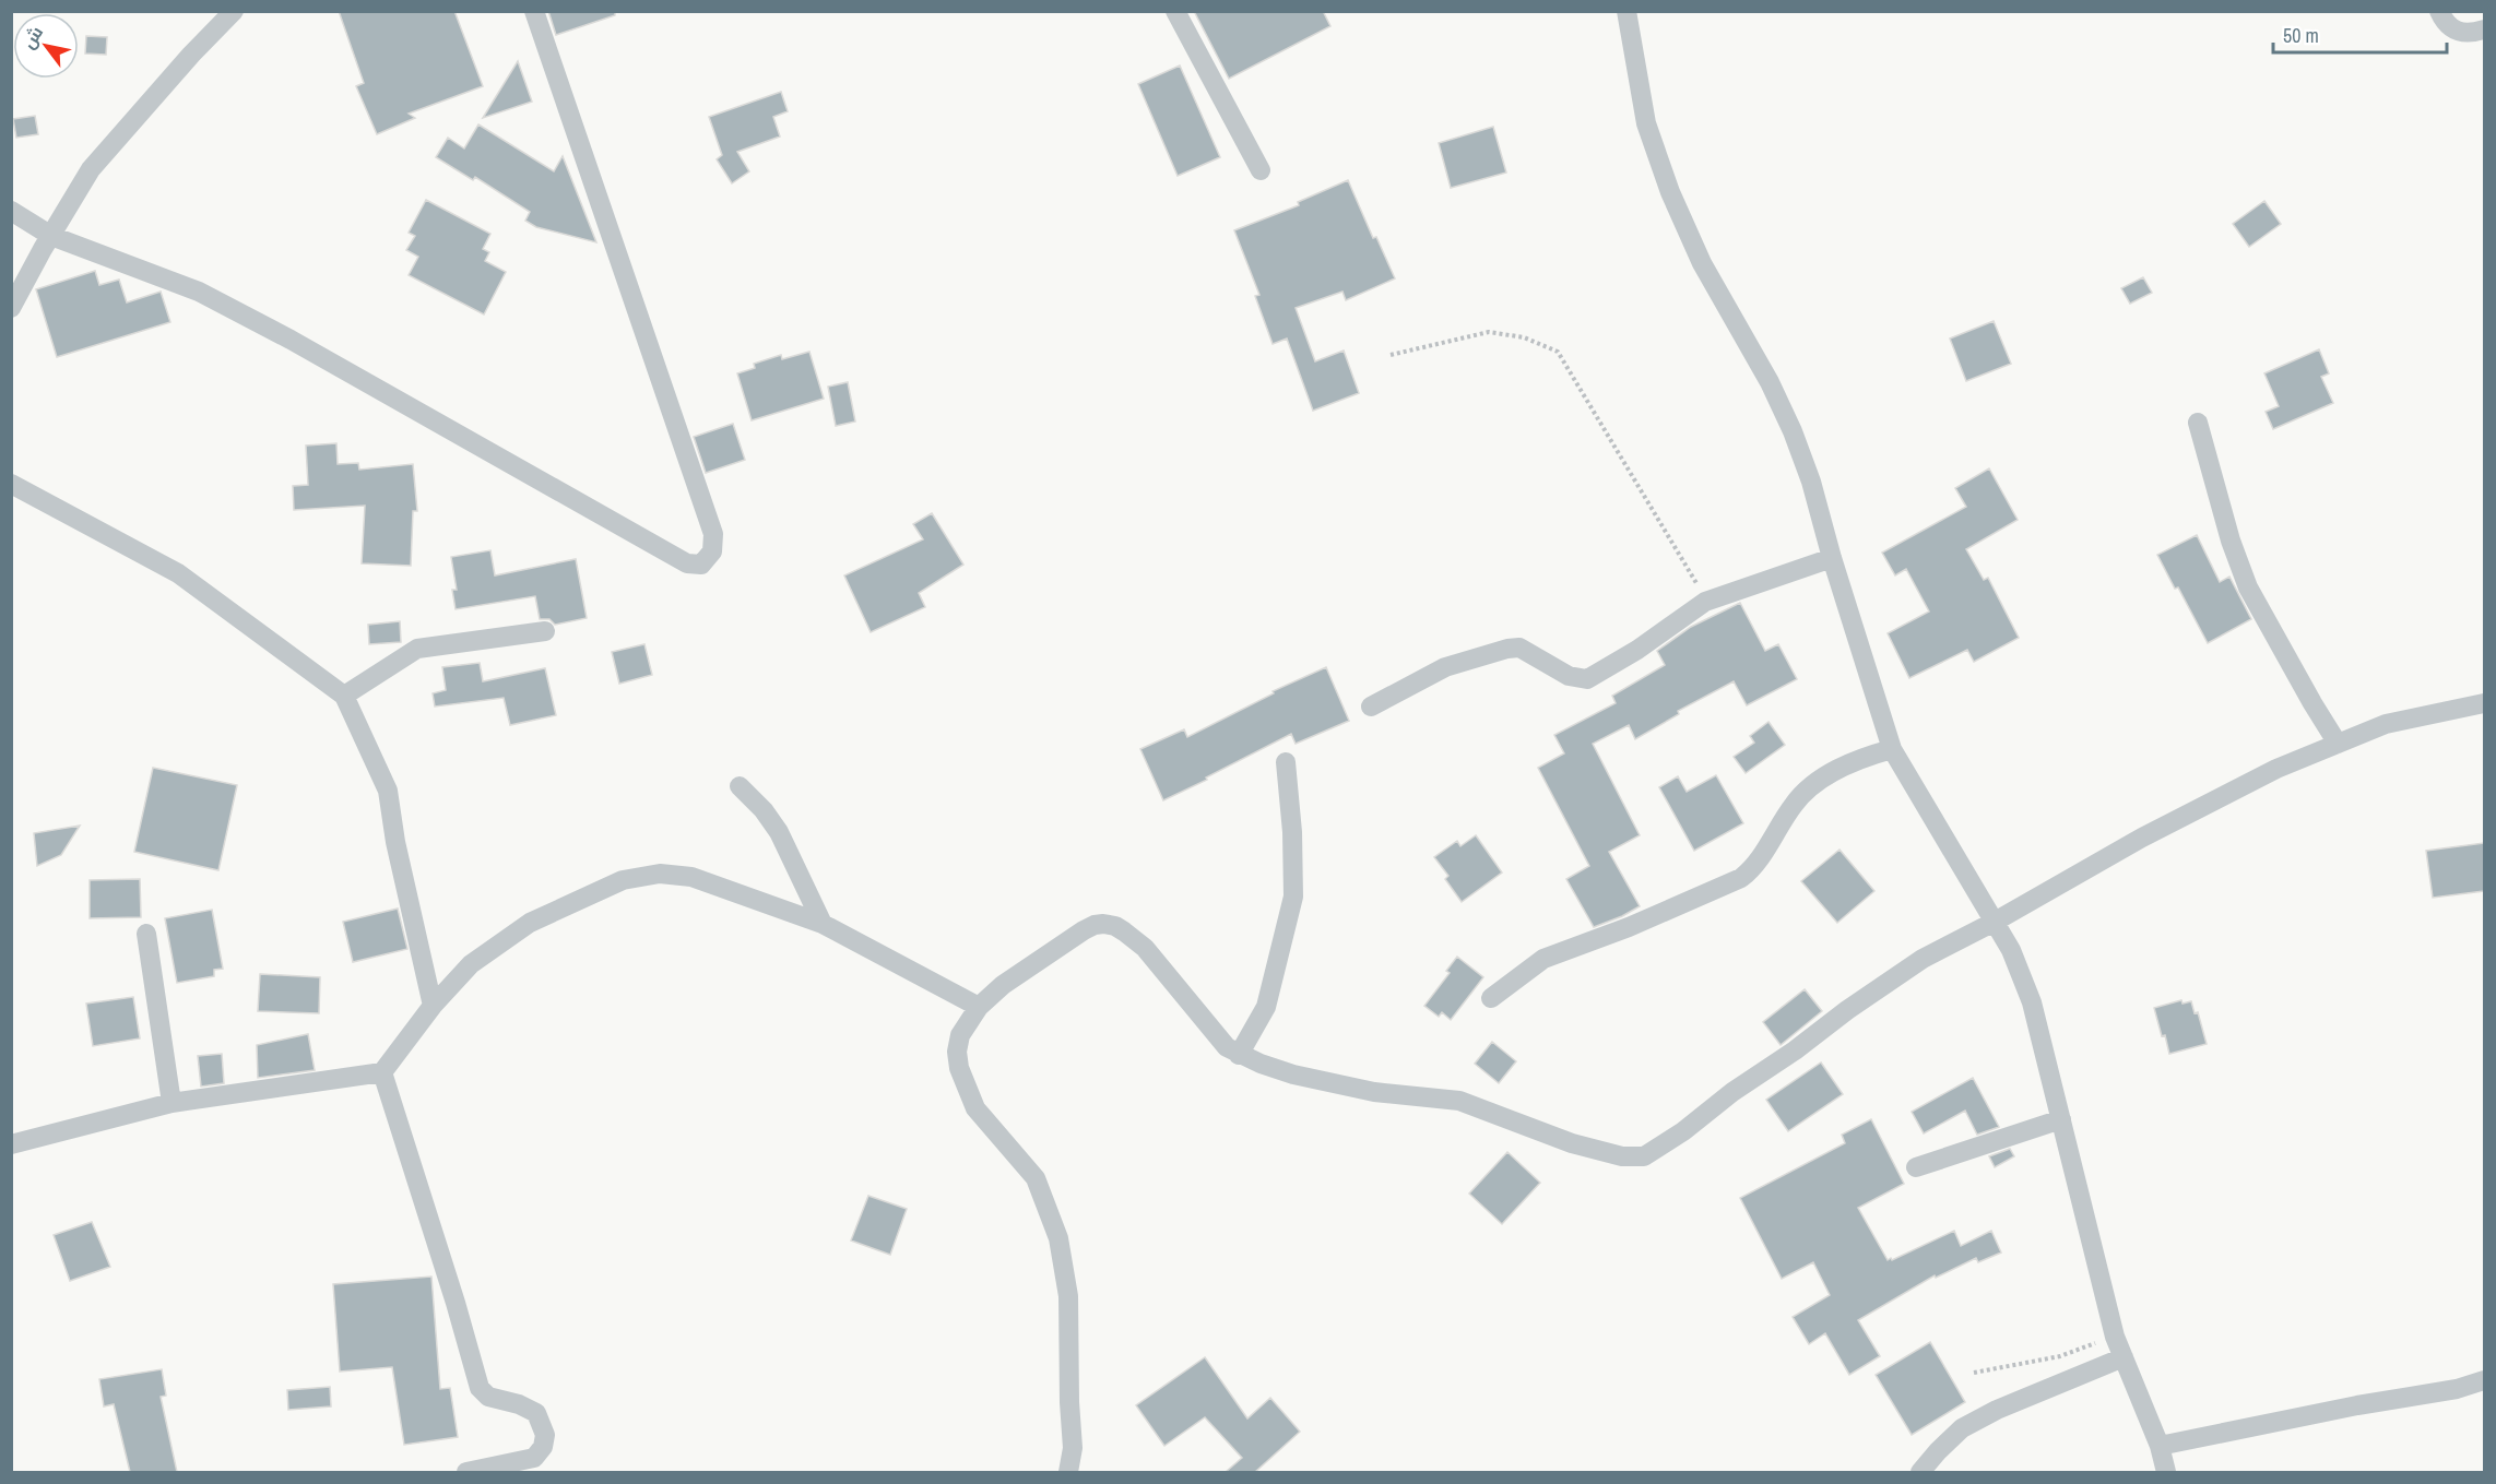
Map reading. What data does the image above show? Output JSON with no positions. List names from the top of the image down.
{
  "scale_bar": "50 m",
  "north": "top left"
}
